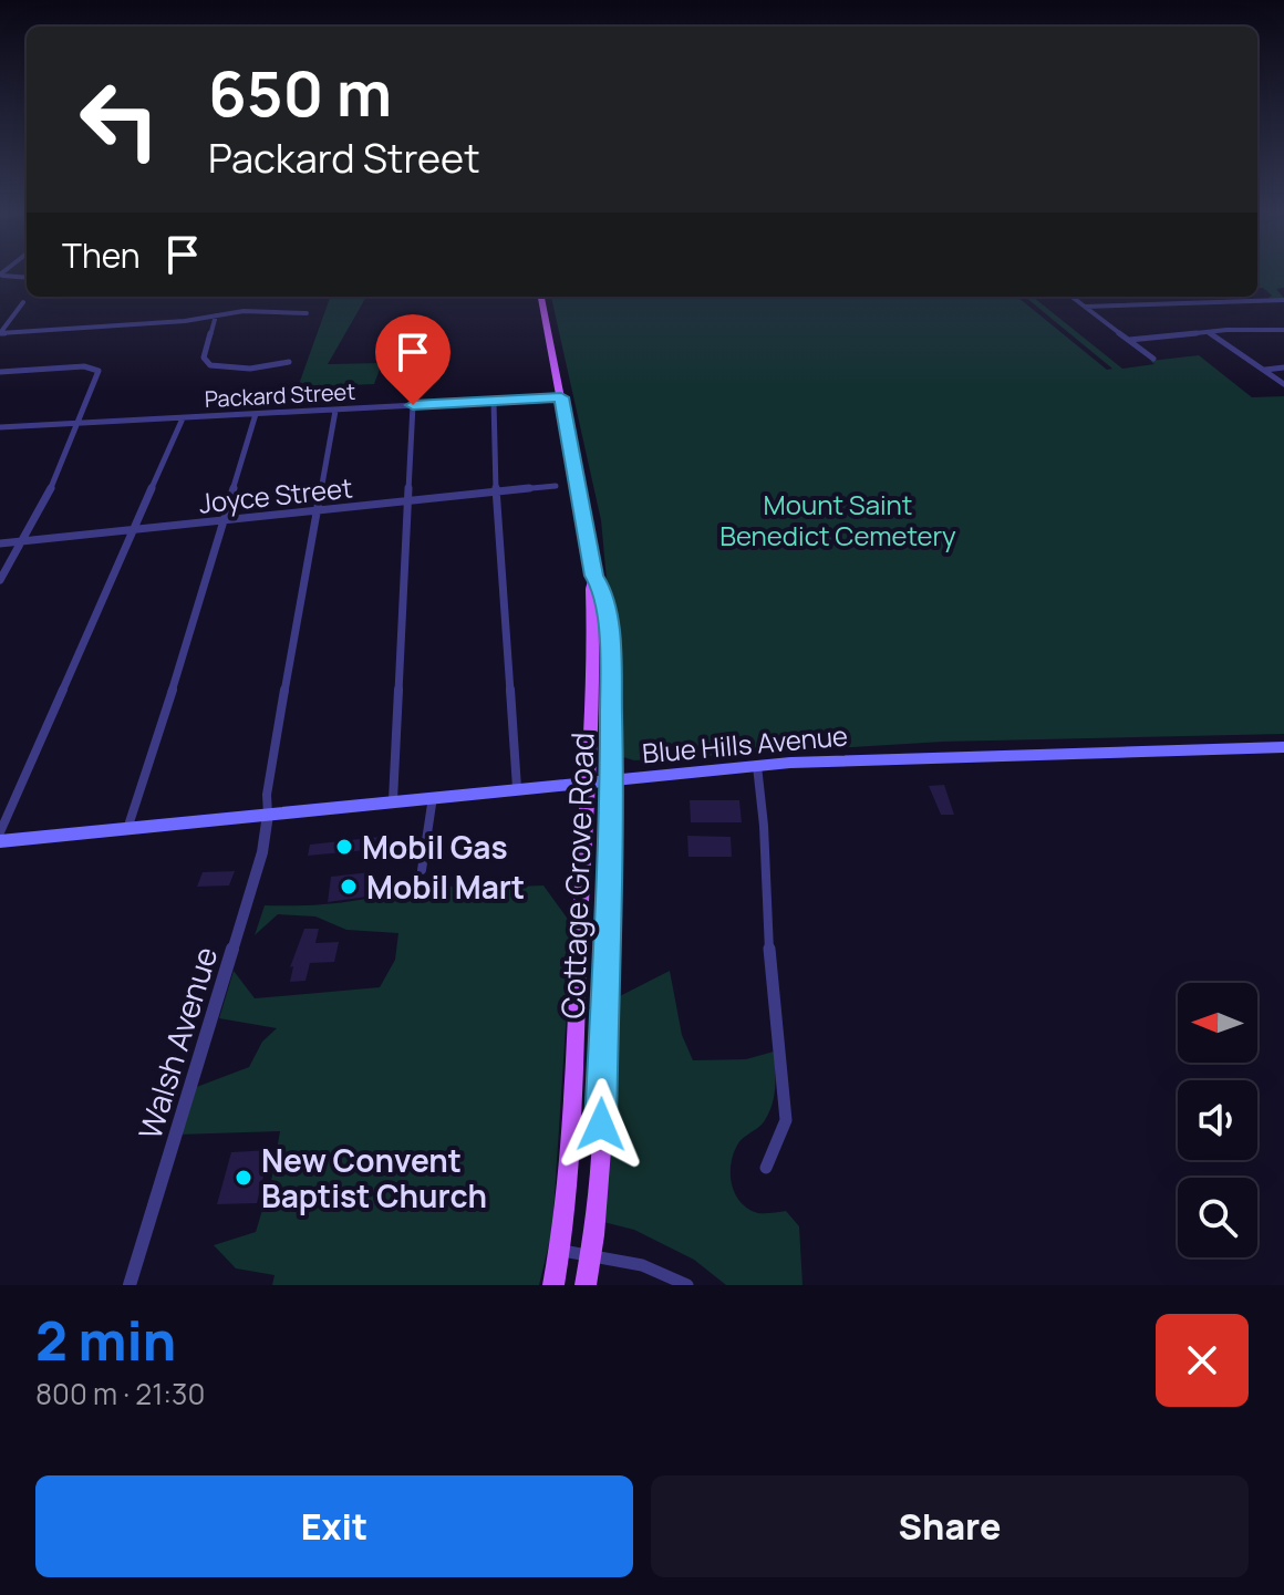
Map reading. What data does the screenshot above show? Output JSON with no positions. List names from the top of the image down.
{
  "streets": {
    "main road": ["Blue Hills Avenue", "Cottage Grove Road"],
    "street": ["Packard Street", "Joyce Street", "Walsh Avenue"]
  },
  "crossings": [
    ["Packard Street", "Cottage Grove Road"],
    ["Blue Hills Avenue", "Cottage Grove Road"],
    ["Blue Hills Avenue", "Walsh Avenue"]
  ],
  "parks": ["Mount Saint Benedict Cemetery"],
  "places": ["Mobil Gas", "Mobil Mart", "New Convent Baptist Church"],
  "north": "left",
  "page": {
    "turn": ["650 m", "Packard Street"],
    "then": "Then",
    "heading": ["2 min", "800 m · 21:30"],
    "buttons": ["Exit", "Share"]
  }
}
